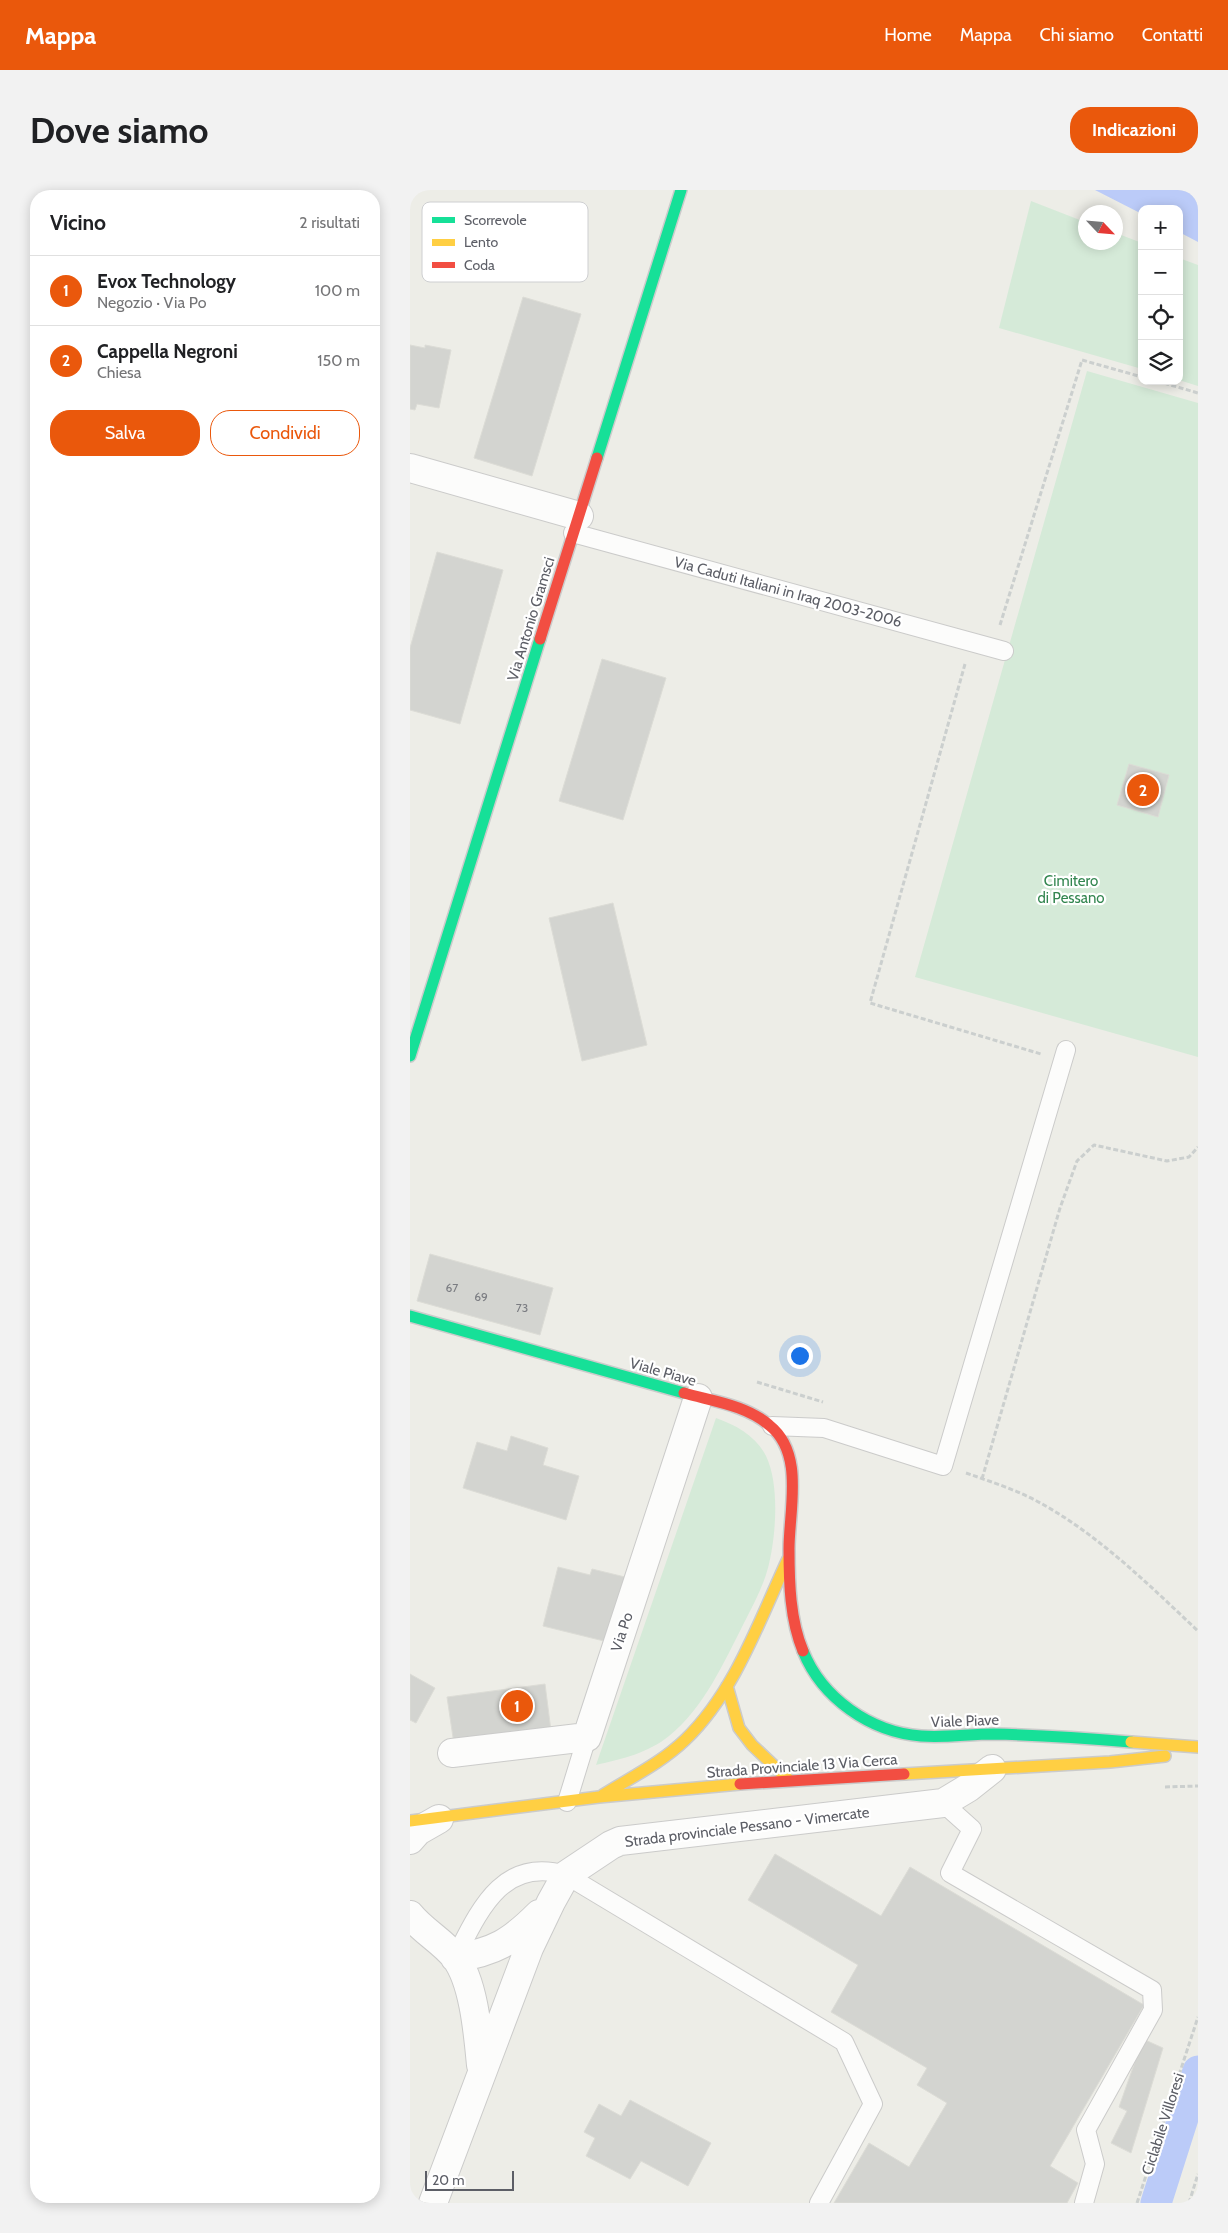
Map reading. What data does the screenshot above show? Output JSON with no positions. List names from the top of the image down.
{
  "streets": {
    "street": [
      "Via Antonio Gramsci",
      "Viale Piave",
      "Via Po",
      "Strada Provinciale 13 Via Cerca",
      "Strada provinciale Pessano - Vimercate"
    ],
    "lane": ["Via Caduti Italiani in Iraq 2003-2006"],
    "path": ["Ciclabile Villoresi"]
  },
  "crossings": [
    ["Via Caduti Italiani in Iraq 2003-2006", "Via Antonio Gramsci"],
    ["Viale Piave", "Via Po"],
    ["Viale Piave", "Strada Provinciale 13 Via Cerca"],
    ["Strada Provinciale 13 Via Cerca", "Strada provinciale Pessano - Vimercate"]
  ],
  "parks": ["Cimitero di Pessano"],
  "house_numbers": ["67", "69", "73"],
  "legend": ["Scorrevole", "Lento", "Coda"],
  "scale_bar": "20 m",
  "north": "bottom right",
  "page": {
    "header": "Mappa",
    "nav": [
      "Home",
      "Mappa",
      "Chi siamo",
      "Contatti"
    ],
    "buttons": [
      "Indicazioni",
      ["Salva", "Condividi"]
    ],
    "title": "Dove siamo",
    "heading": ["Vicino", "2 risultati"],
    "map_buttons": ["+", "−"],
    "list": [
      {
        "mark": "1",
        "name": "Evox Technology",
        "note": "Negozio · Via Po",
        "value": "100 m"
      },
      {
        "mark": "2",
        "name": "Cappella Negroni",
        "note": "Chiesa",
        "value": "150 m"
      }
    ],
    "pins": ["2", "1"],
    "scale": "20 m"
  }
}
